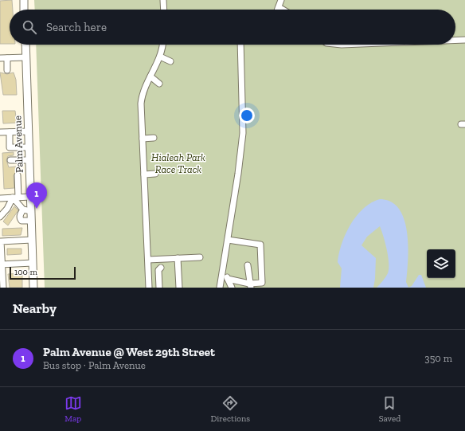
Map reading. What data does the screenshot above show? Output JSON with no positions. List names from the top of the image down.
{
  "streets": {
    "main road": ["Palm Avenue"]
  },
  "parks": ["Hialeah Park Race Track"],
  "scale_bar": "100 m",
  "page": {
    "search": "Search here",
    "pins": "1",
    "scale": "100 m",
    "heading": "Nearby",
    "list": [
      {
        "mark": "1",
        "name": "Palm Avenue @ West 29th Street",
        "note": "Bus stop · Palm Avenue",
        "value": "350 m"
      }
    ],
    "nav": ["Map", "Directions", "Saved"]
  }
}
